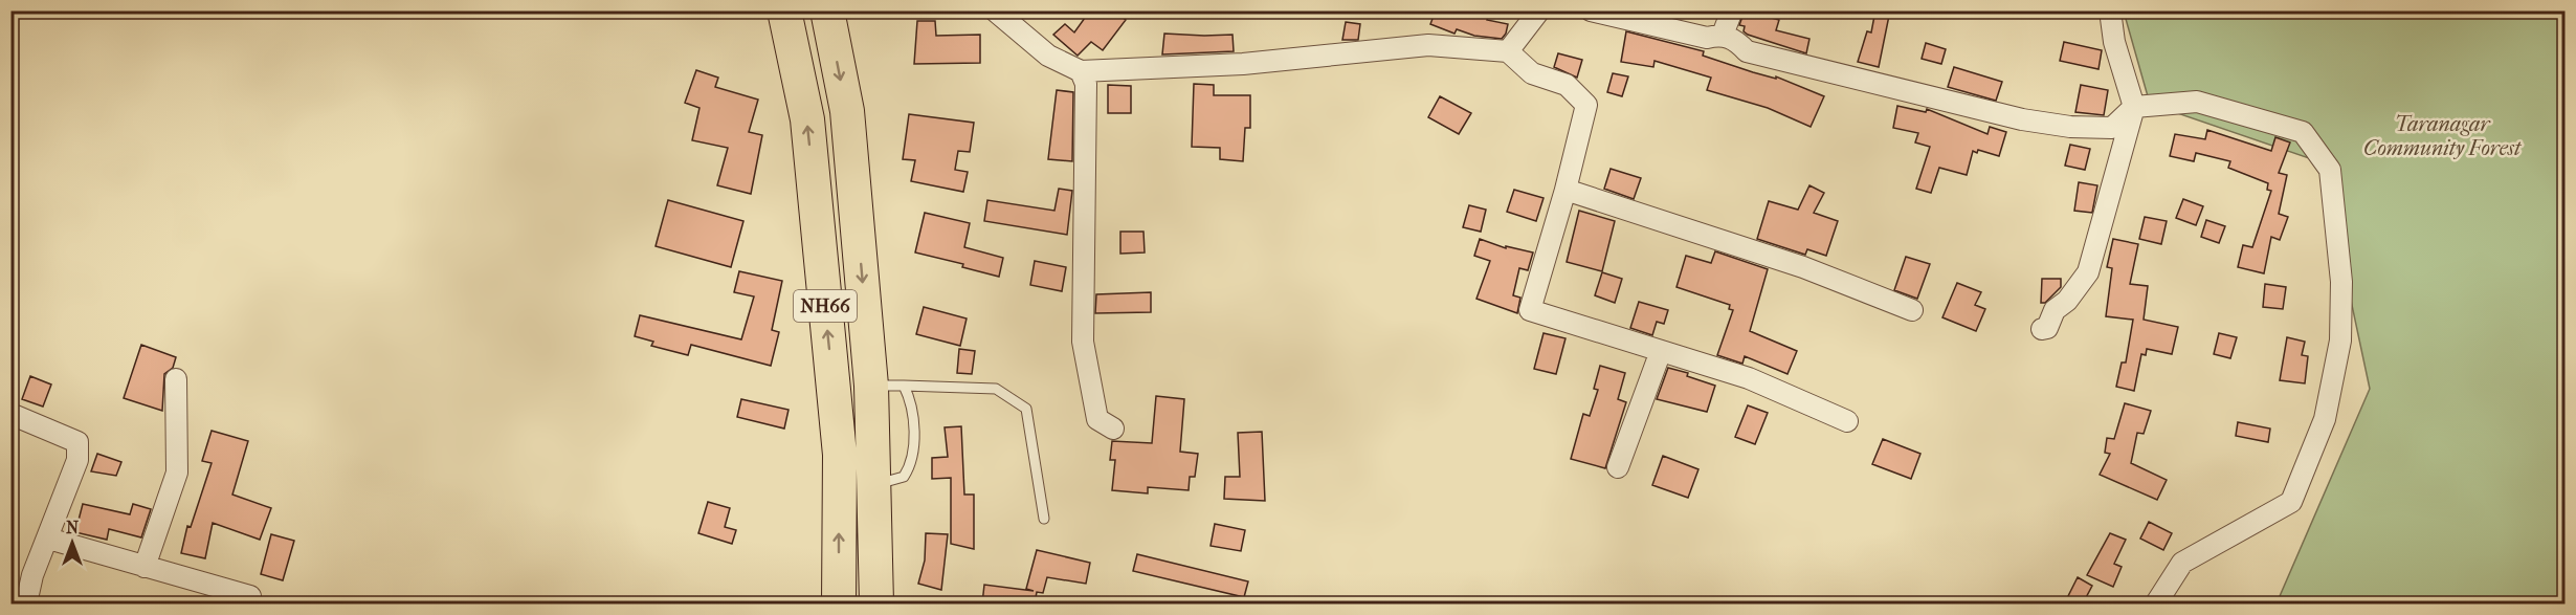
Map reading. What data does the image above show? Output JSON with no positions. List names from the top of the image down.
{
  "streets": {
    "highway": ["NH66"]
  },
  "parks": ["Taranagar Community Forest"],
  "north": "top"
}
